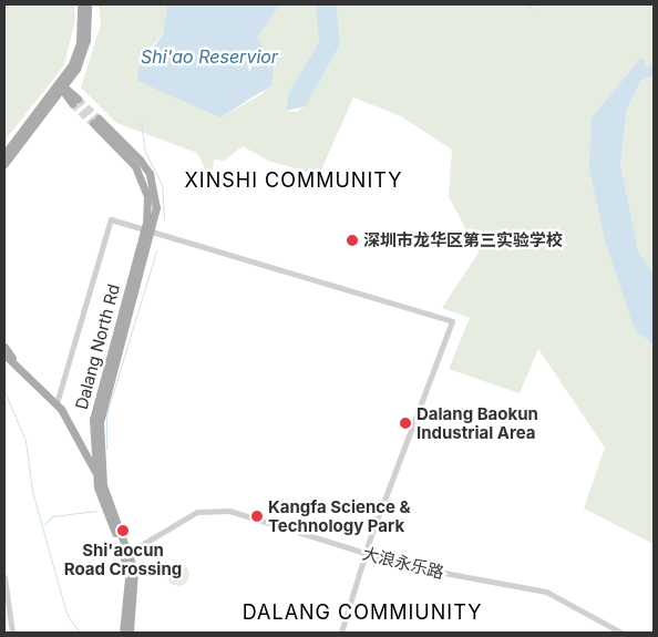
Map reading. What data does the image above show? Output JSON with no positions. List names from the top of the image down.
{
  "streets": {
    "main road": ["Dalang North Rd"],
    "street": ["大浪永乐路"]
  },
  "crossings": [
    ["Dalang North Rd", "大浪永乐路"]
  ],
  "districts": ["XINSHI COMMUNITY", "DALANG COMMIUNITY"],
  "water": ["Shi'ao Reservior"],
  "places": [
    "深圳市龙华区第三实验学校",
    "Dalang Baokun Industrial Area",
    "Kangfa Science & Technology Park",
    "Shi'aocun Road Crossing"
  ]
}
